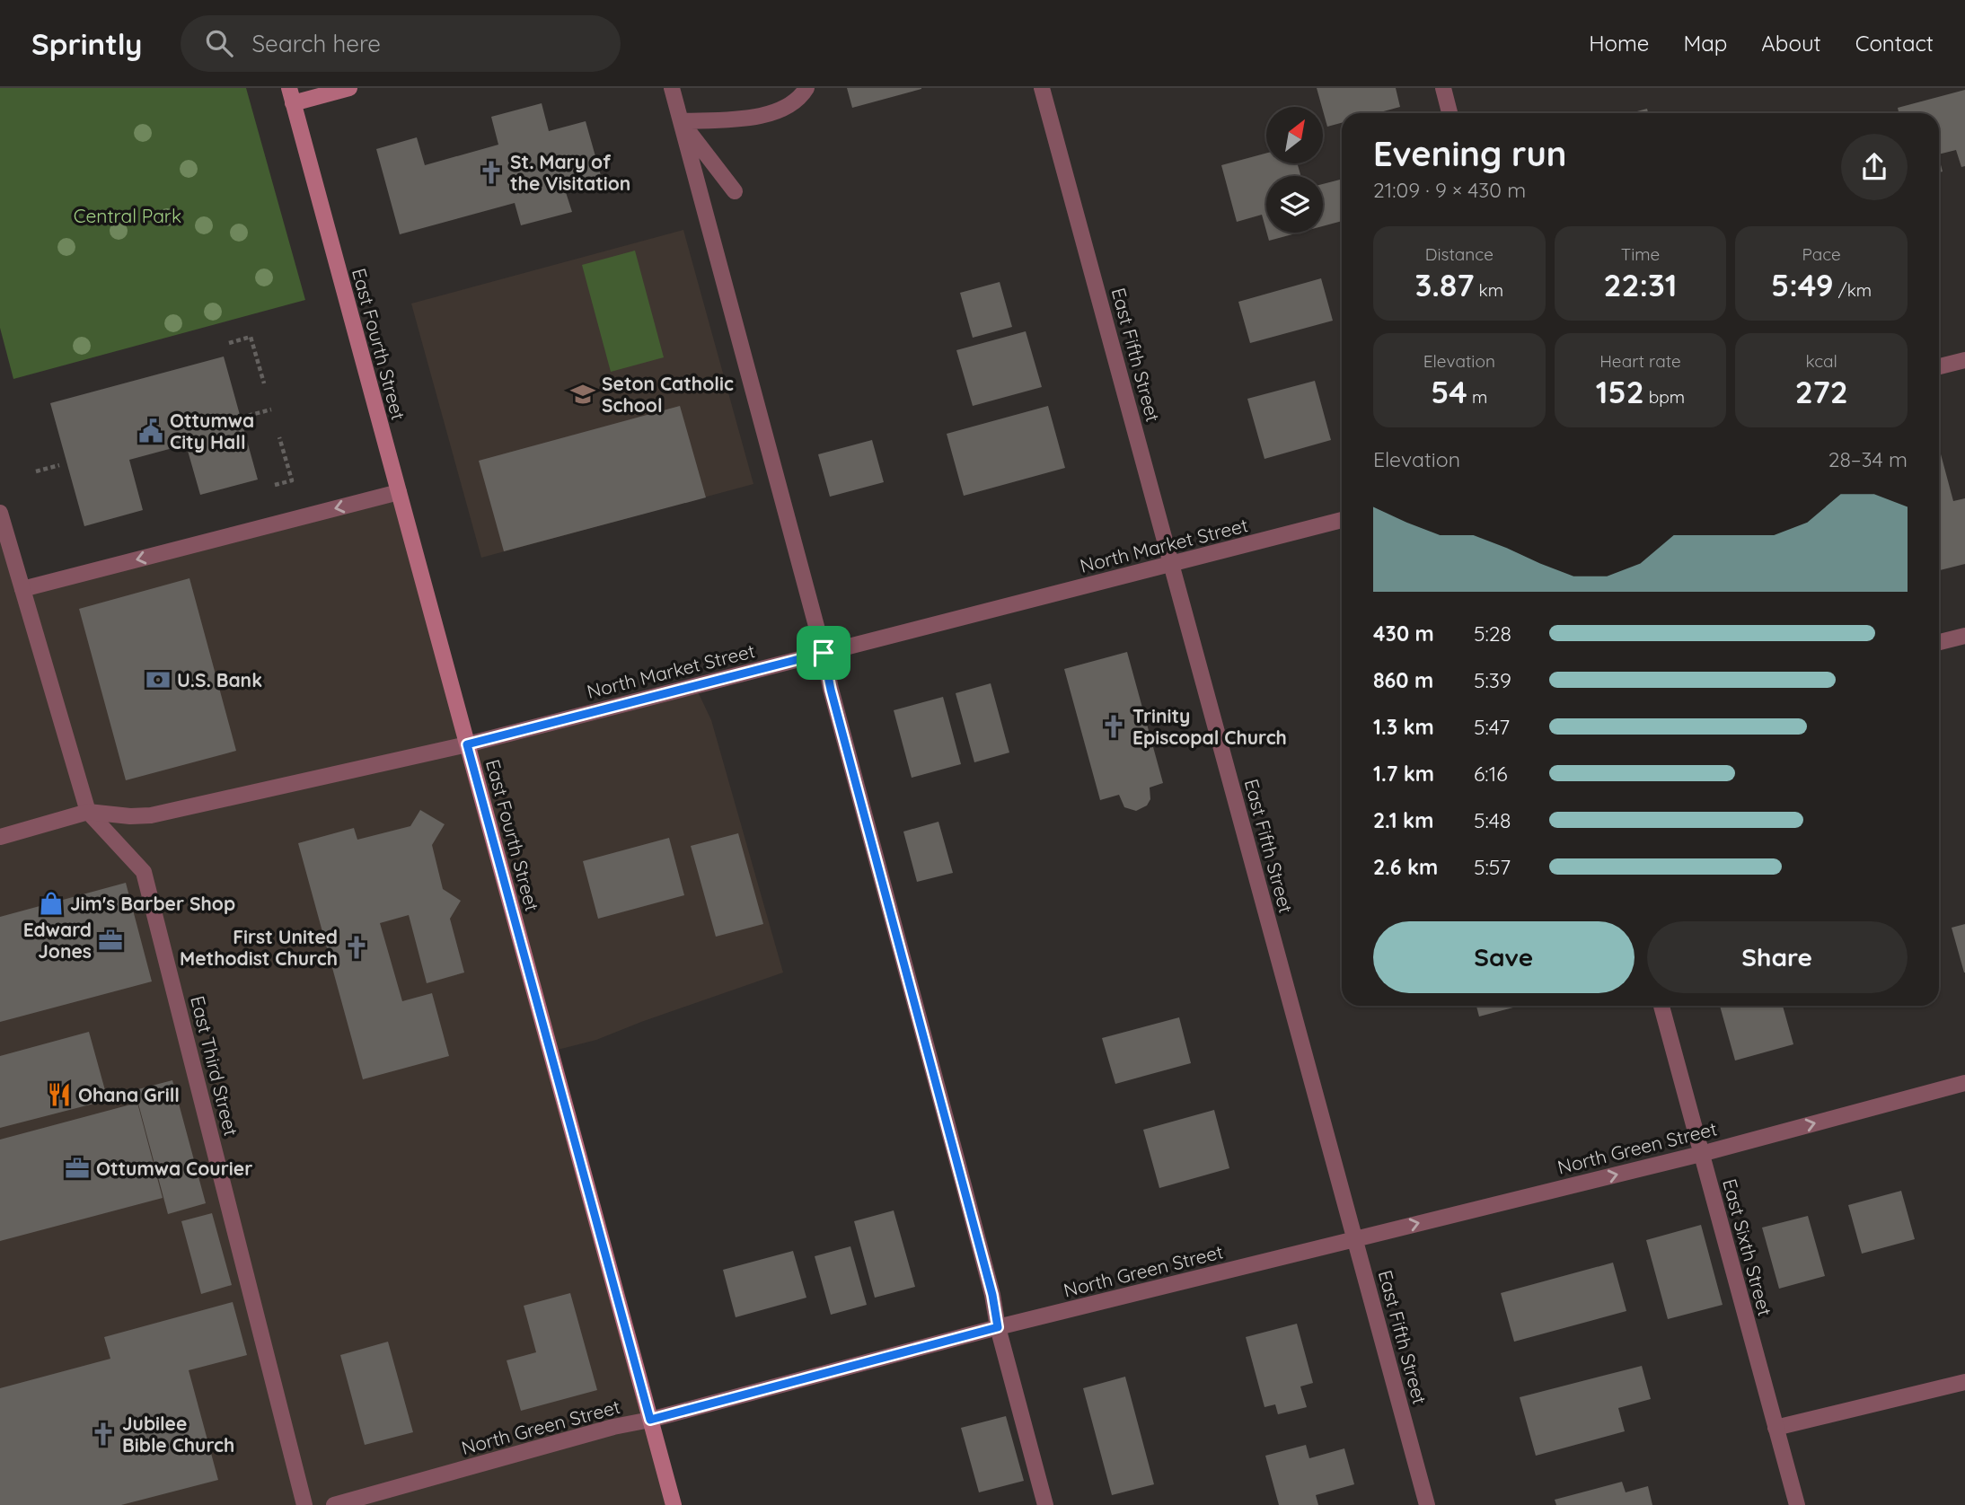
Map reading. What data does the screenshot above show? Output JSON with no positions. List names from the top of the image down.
{
  "streets": {
    "main road": ["East Fourth Street"],
    "street": [
      "East Fifth Street",
      "North Market Street",
      "East Third Street",
      "North Green Street",
      "East Sixth Street"
    ]
  },
  "crossings": [
    ["East Fourth Street", "North Market Street"],
    ["East Fourth Street", "North Green Street"],
    ["East Fifth Street", "North Market Street"],
    ["East Fifth Street", "North Green Street"],
    ["North Market Street", "East Third Street"],
    ["North Green Street", "East Sixth Street"]
  ],
  "one_way": ["North Green Street"],
  "parks": ["Central Park"],
  "places": {
    "church": [
      "St. Mary of the Visitation",
      "Trinity Episcopal Church",
      "First United Methodist Church",
      "Jubilee Bible Church"
    ],
    "school or university": ["Seton Catholic School"],
    "public building": ["Ottumwa City Hall"],
    "bank": ["U.S. Bank"],
    "shop": ["Jim's Barber Shop"],
    "office": ["Edward Jones", "Ottumwa Courier"],
    "restaurant": ["Ohana Grill"]
  },
  "north": "top right",
  "page": {
    "header": "Sprintly",
    "search": "Search here",
    "nav": [
      "Home",
      "Map",
      "About",
      "Contact"
    ],
    "heading": ["Evening run", "21:09 · 9 × 430 m"],
    "stats": [
      ["Distance", "3.87 km"],
      ["Time", "22:31"],
      ["Pace", "5:49 /km"],
      ["Elevation", "54 m"],
      ["Heart rate", "152 bpm"],
      ["kcal", "272"]
    ],
    "chart": ["Elevation", "28–34 m"],
    "list": [
      {
        "name": "430 m",
        "note": "5:28"
      },
      {
        "name": "860 m",
        "note": "5:39"
      },
      {
        "name": "1.3 km",
        "note": "5:47"
      },
      {
        "name": "1.7 km",
        "note": "6:16"
      },
      {
        "name": "2.1 km",
        "note": "5:48"
      },
      {
        "name": "2.6 km",
        "note": "5:57"
      }
    ],
    "buttons": ["Save", "Share"]
  }
}
